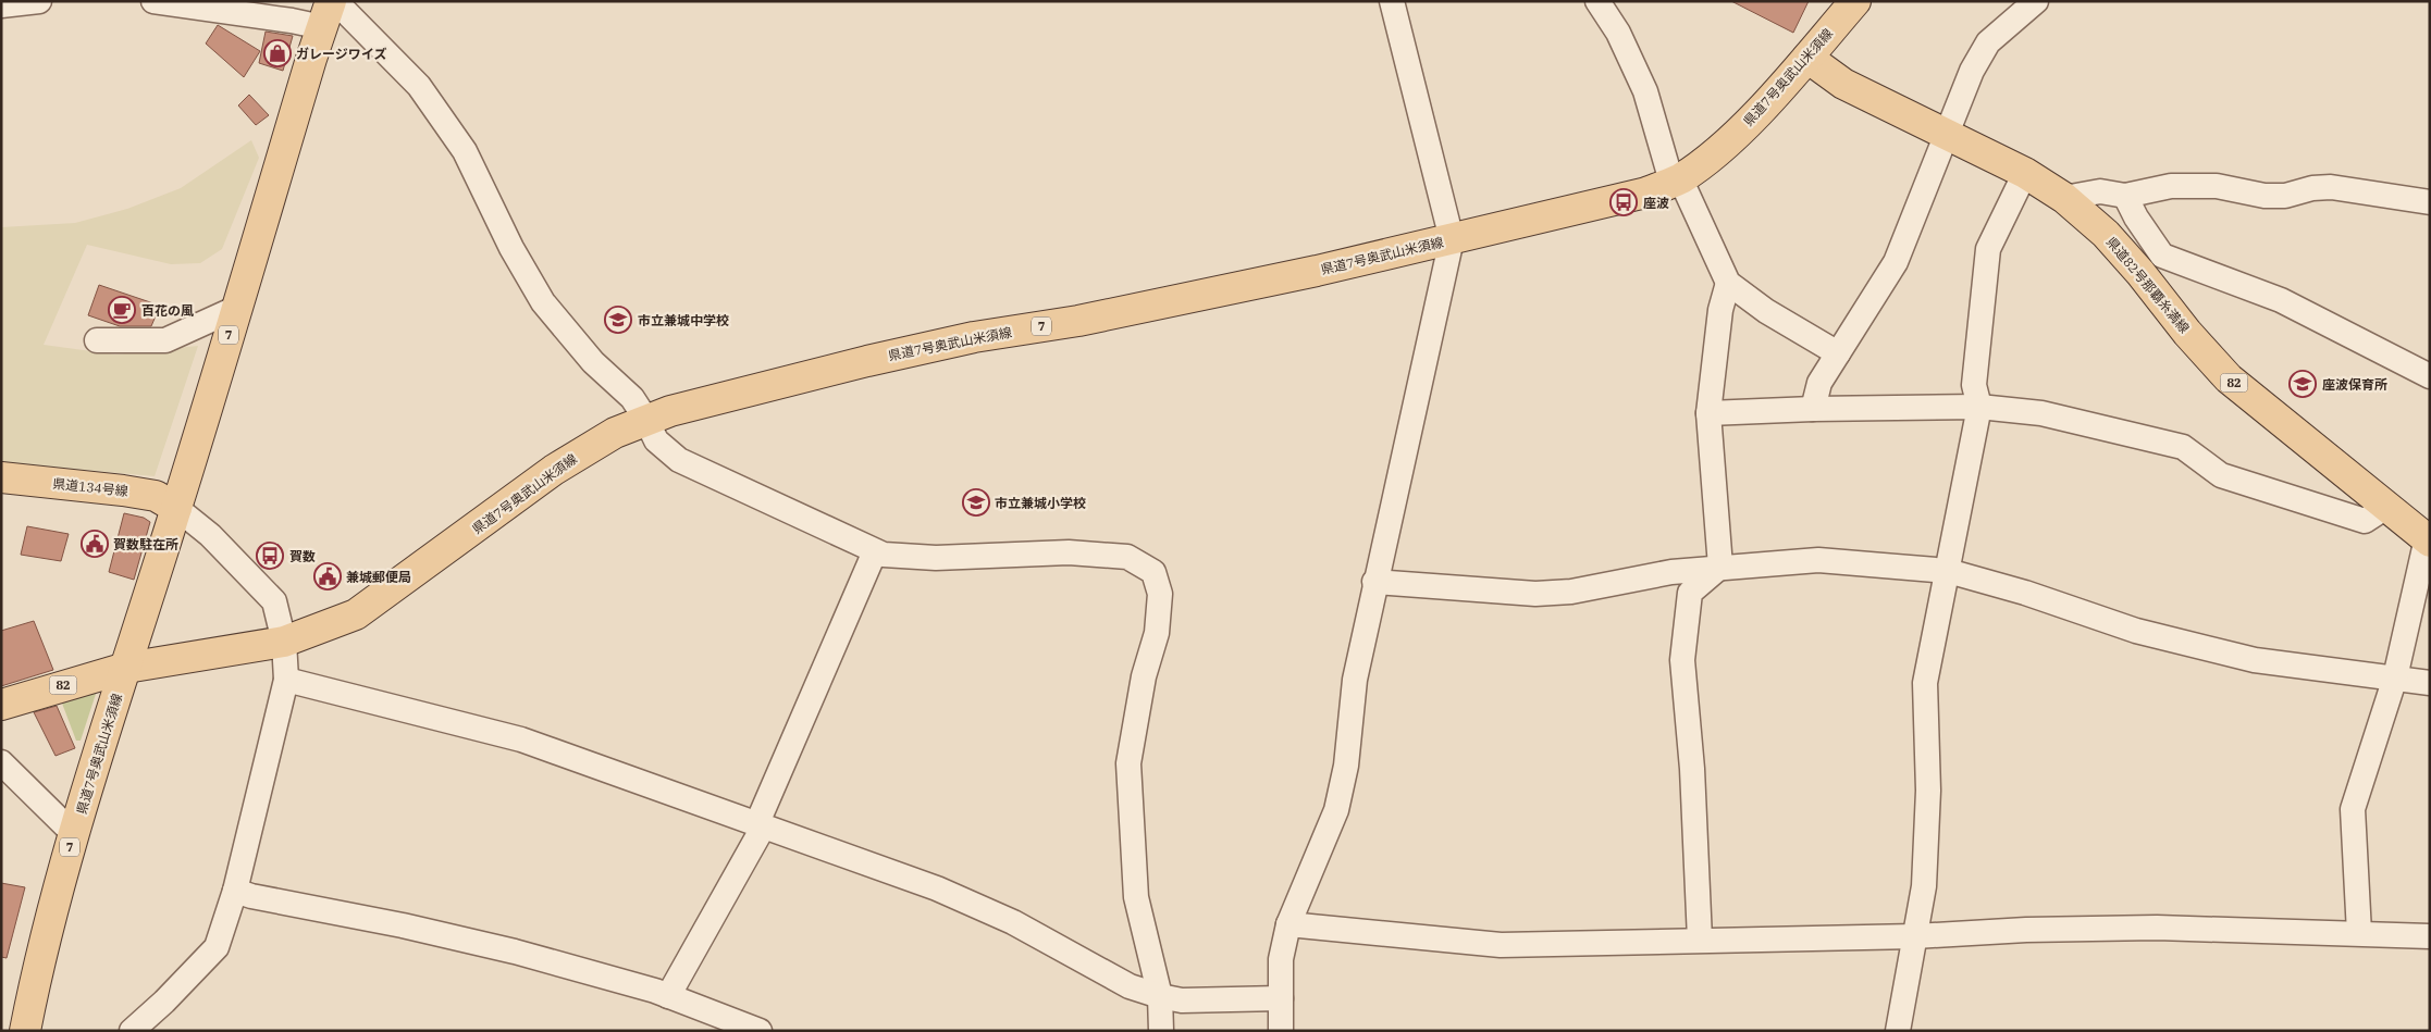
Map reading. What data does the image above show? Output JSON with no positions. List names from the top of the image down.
{
  "streets": {
    "main road": [
      "県道7号奥武山米須線",
      "県道82号那覇糸満線",
      "7",
      "82",
      "県道134号線"
    ]
  },
  "crossings": [
    ["県道7号奥武山米須線", "県道82号那覇糸満線"],
    ["県道7号奥武山米須線", "82"],
    ["県道7号奥武山米須線", "県道134号線"]
  ],
  "places": {
    "shop": ["ガレージワイズ"],
    "bus stop": ["座波", "賀数"],
    "cafe": ["百花の風"],
    "school or university": ["市立兼城中学校", "座波保育所", "市立兼城小学校"],
    "public building": ["賀数駐在所", "兼城郵便局"]
  }
}
